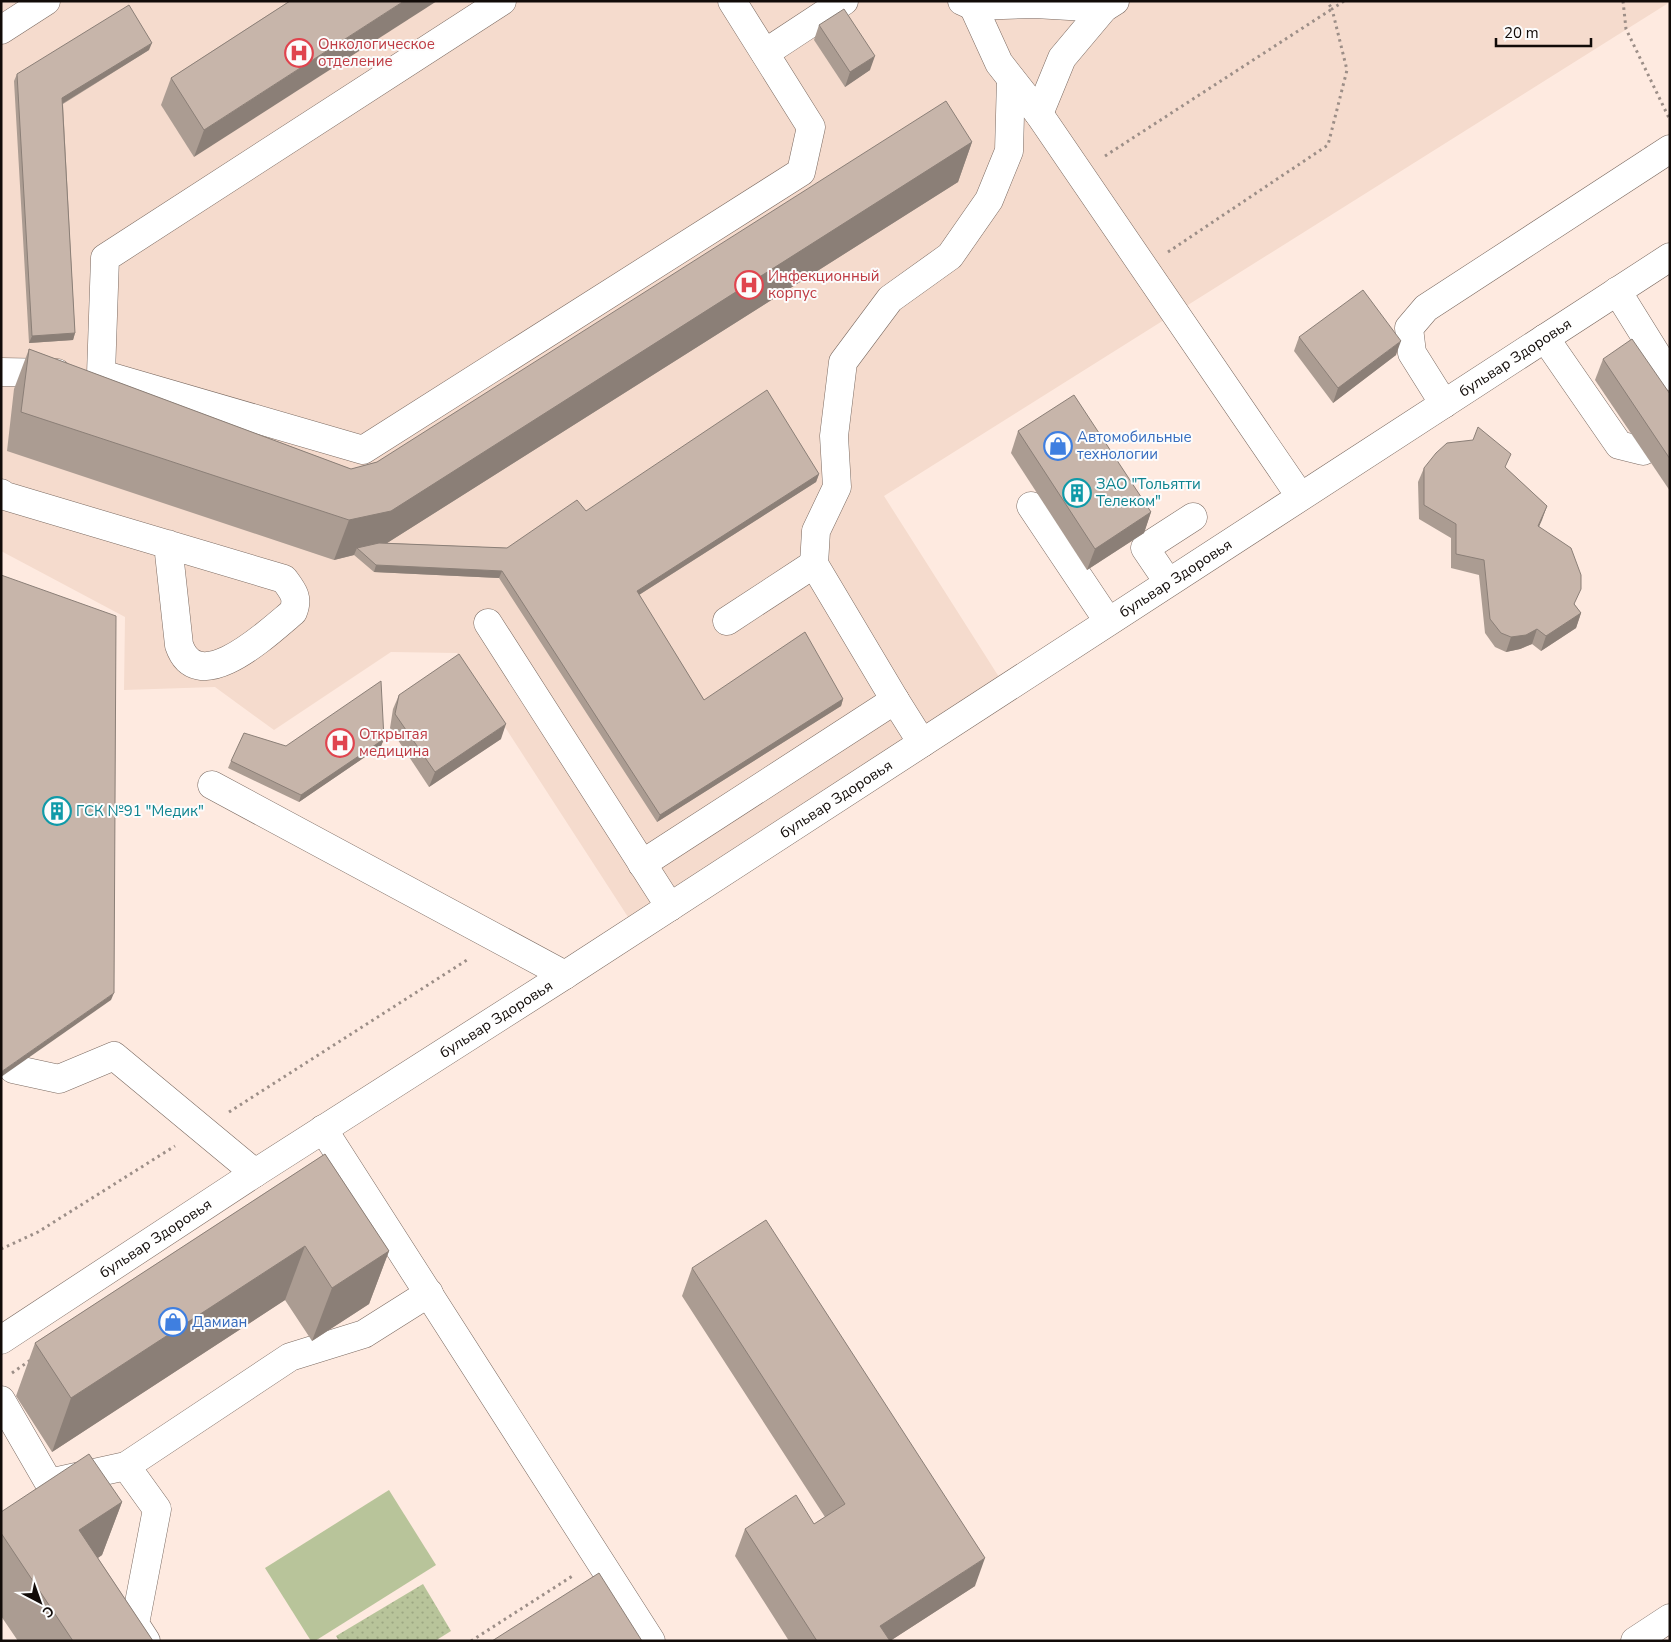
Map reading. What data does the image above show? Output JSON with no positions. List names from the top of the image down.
{
  "streets": {
    "street": ["бульвар Здоровья"]
  },
  "places": {
    "hospital": ["Онкологическое отделение", "Инфекционный корпус", "Открытая медицина"],
    "shop": ["Автомобильные технологии", "Дамиан"],
    "building": ["ЗАО \"Тольятти Телеком\"", "ГСК №91 \"Медик\""]
  },
  "scale_bar": "20 m",
  "north": "bottom right"
}
